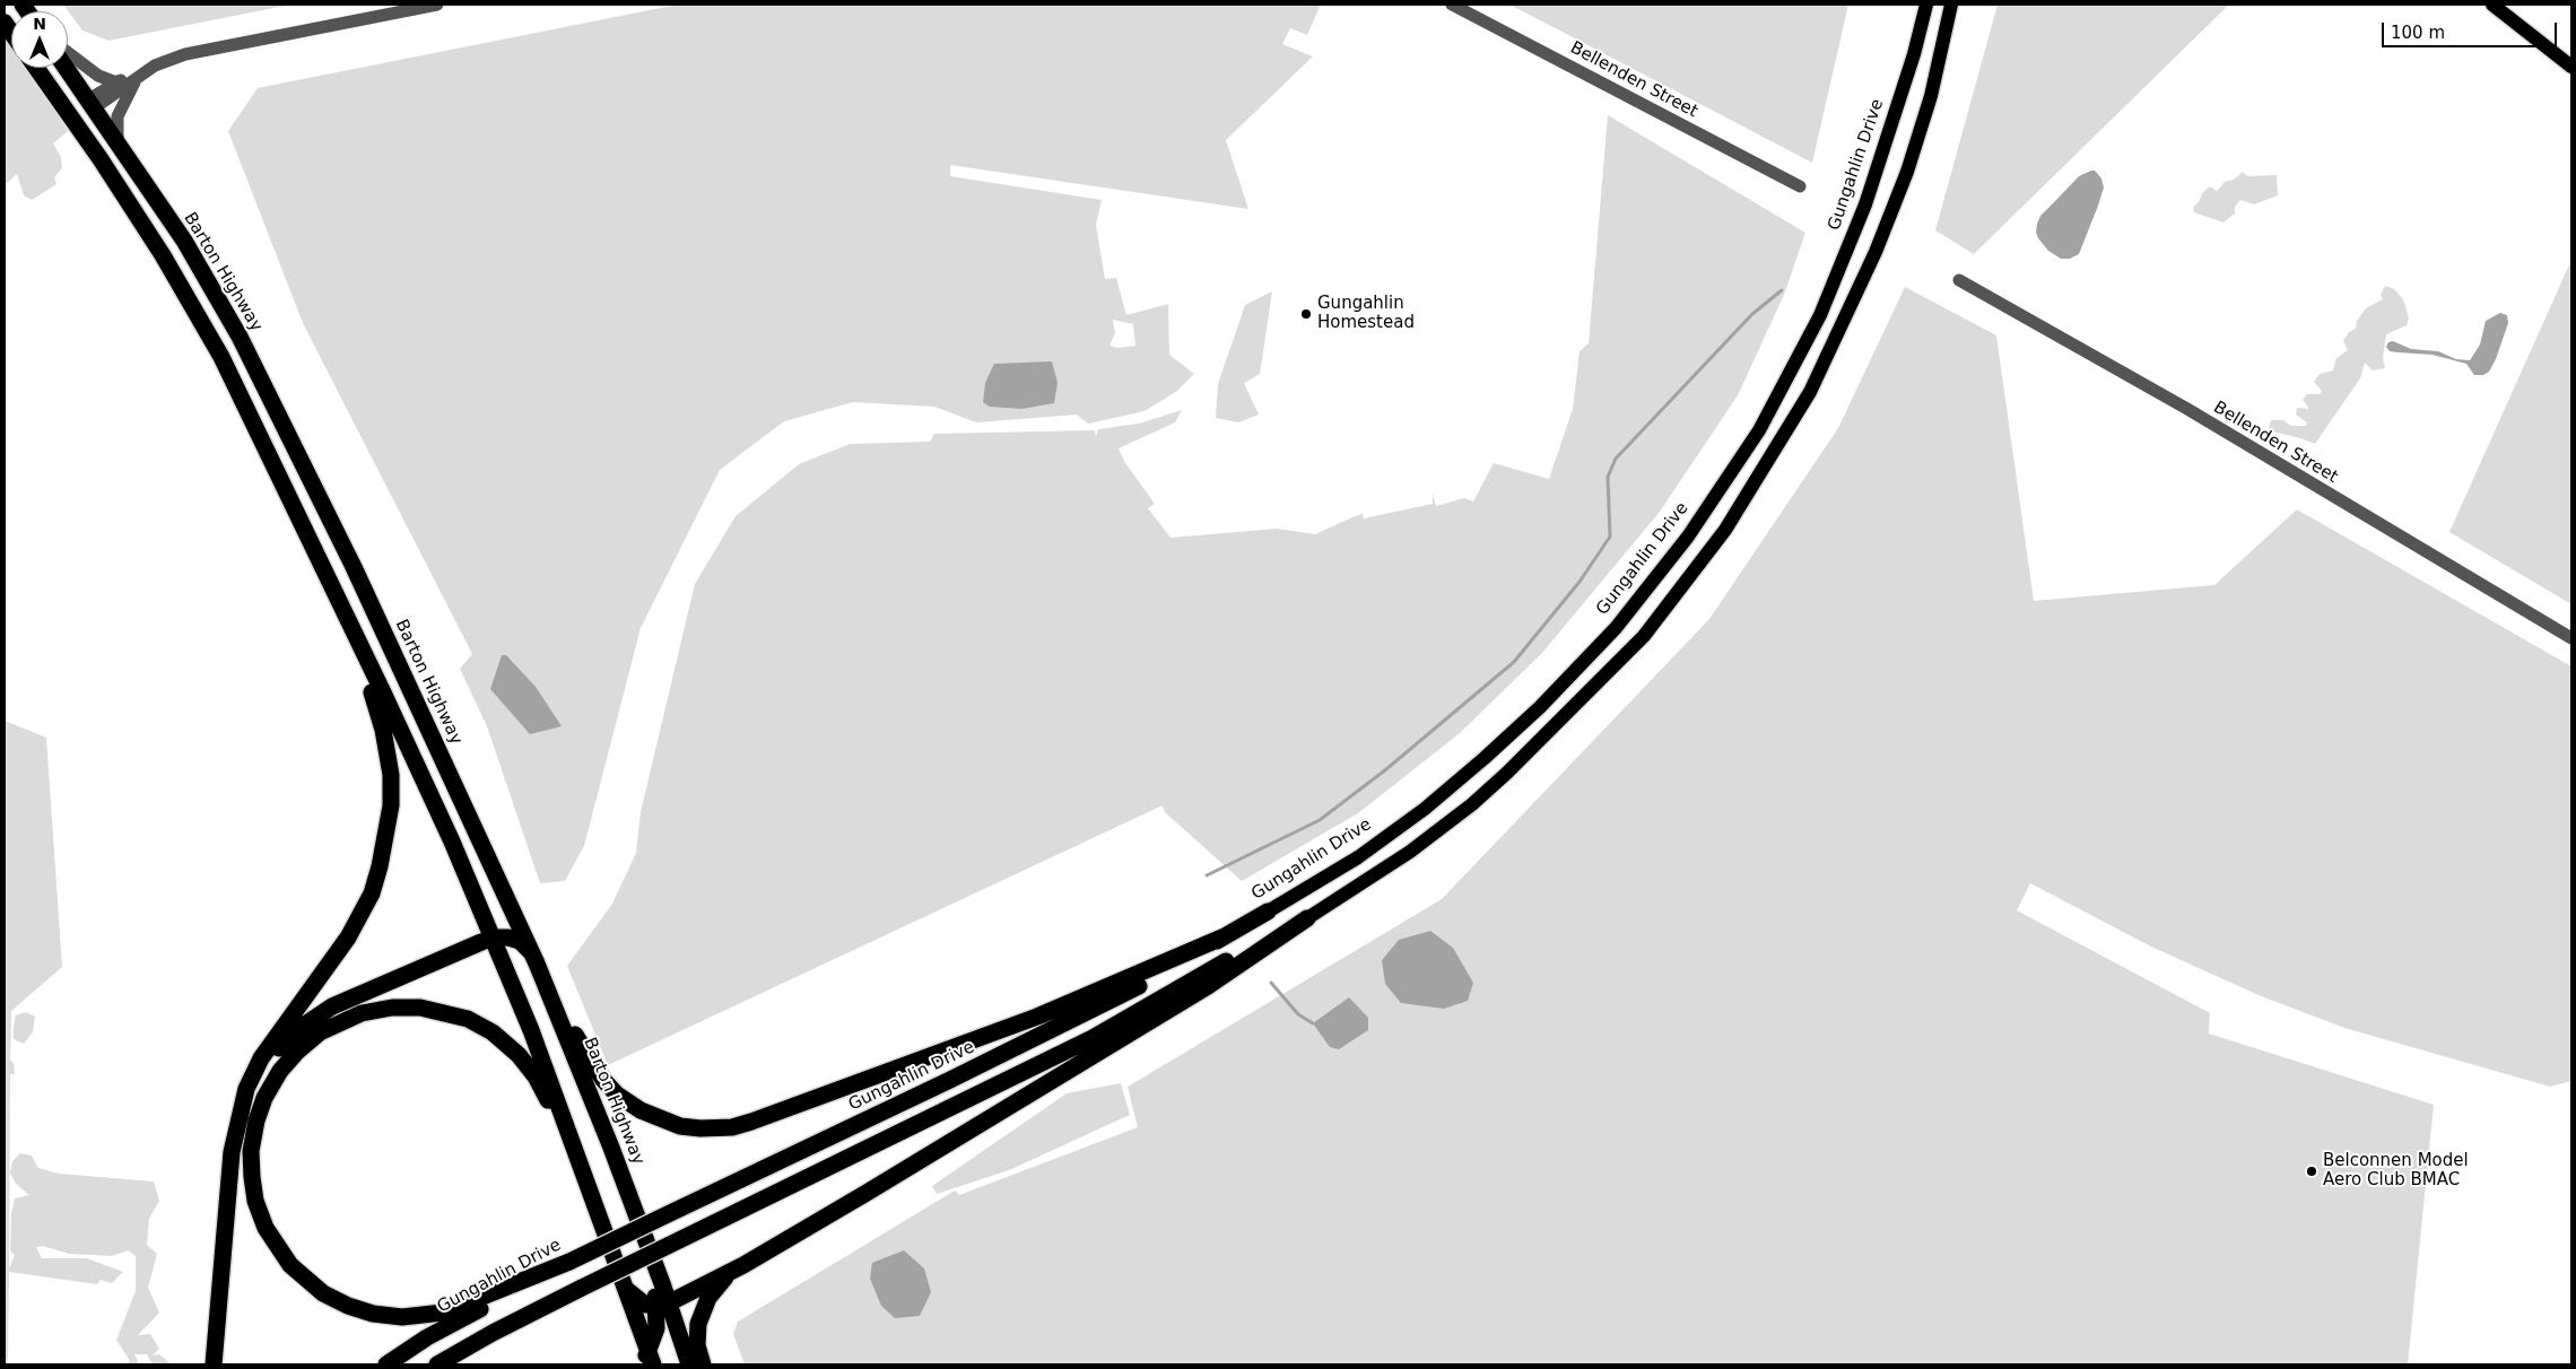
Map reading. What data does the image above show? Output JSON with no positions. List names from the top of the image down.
{
  "streets": {
    "highway": ["Gungahlin Drive", "Barton Highway"],
    "street": ["Bellenden Street"]
  },
  "places": ["Gungahlin Homestead", "Belconnen Model Aero Club BMAC"],
  "scale_bar": "100 m",
  "north": "top"
}
